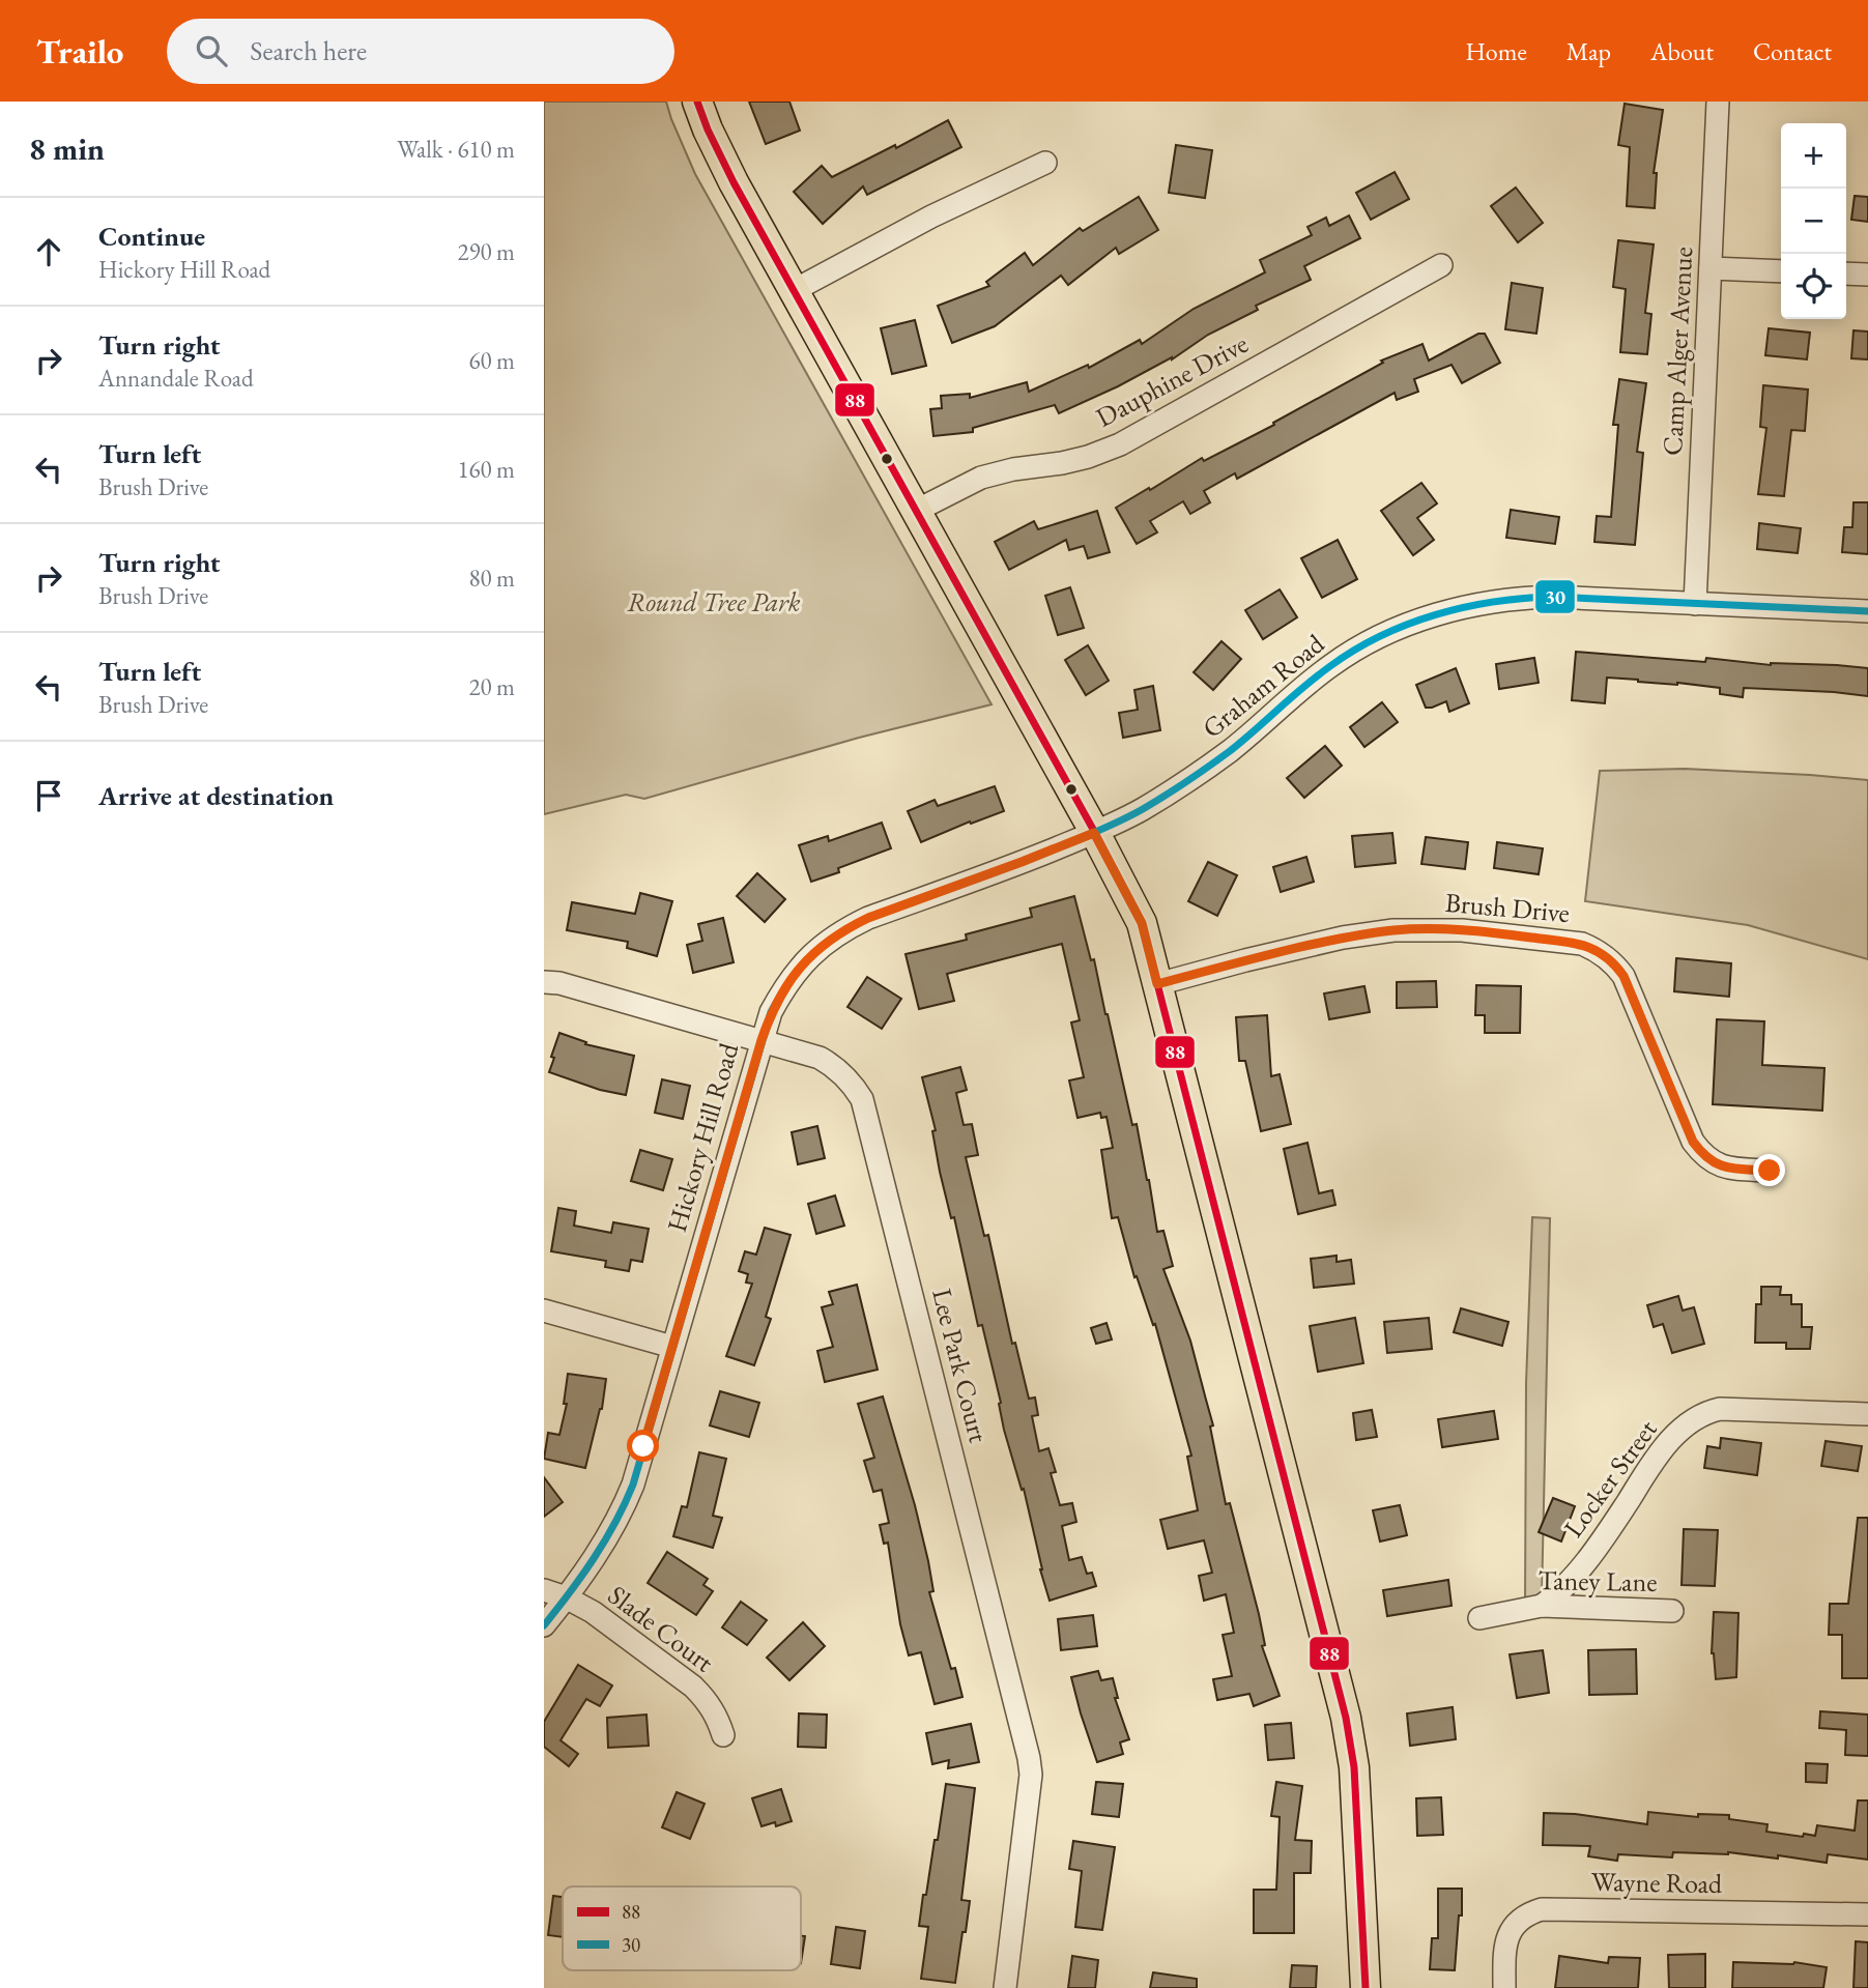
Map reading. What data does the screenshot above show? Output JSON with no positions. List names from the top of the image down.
{
  "streets": {
    "street": [
      "Camp Alger Avenue",
      "Dauphine Drive",
      "Graham Road",
      "Brush Drive",
      "Hickory Hill Road",
      "Lee Park Court",
      "Locker Street",
      "Taney Lane",
      "Slade Court",
      "Wayne Road"
    ]
  },
  "crossings": [
    ["Camp Alger Avenue", "Graham Road"],
    ["Graham Road", "Hickory Hill Road"],
    ["Hickory Hill Road", "Lee Park Court"],
    ["Hickory Hill Road", "Slade Court"],
    ["Locker Street", "Taney Lane"]
  ],
  "parks": ["Round Tree Park"],
  "lines": ["transit line 88", "transit line 30"],
  "legend": ["88", "30"],
  "page": {
    "header": "Trailo",
    "search": "Search here",
    "nav": [
      "Home",
      "Map",
      "About",
      "Contact"
    ],
    "heading": ["8 min", "Walk · 610 m"],
    "map_buttons": ["+", "−"],
    "list": [
      ["Continue", "Hickory Hill Road", "290 m"],
      ["Turn right", "Annandale Road", "60 m"],
      ["Turn left", "Brush Drive", "160 m"],
      ["Turn right", "Brush Drive", "80 m"],
      ["Turn left", "Brush Drive", "20 m"],
      "Arrive at destination"
    ]
  }
}
